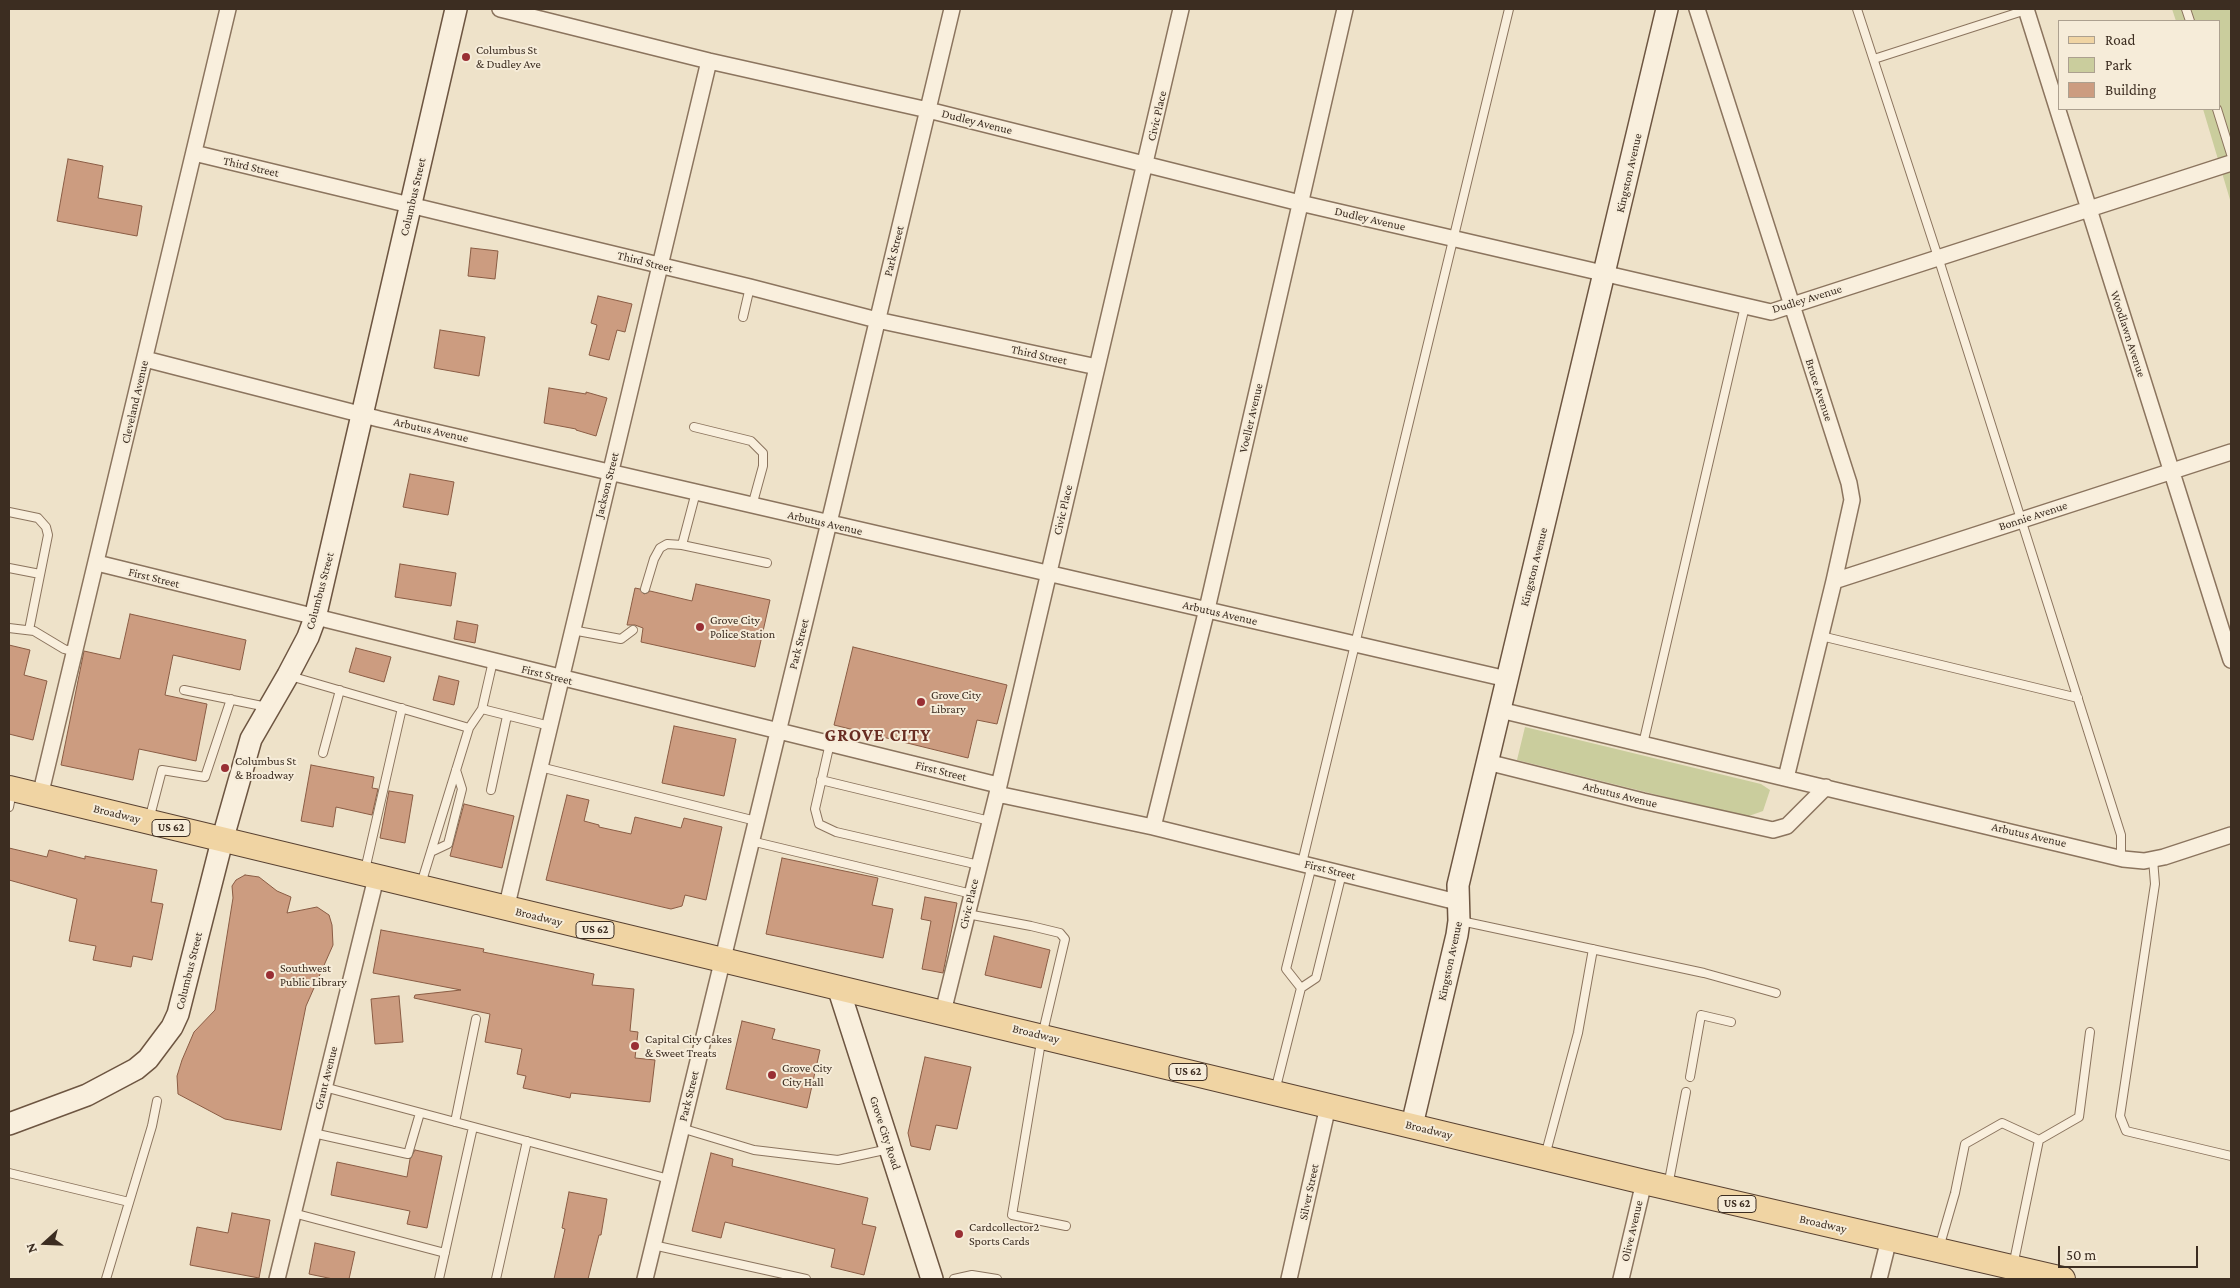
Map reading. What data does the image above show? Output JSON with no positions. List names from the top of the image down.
{
  "streets": {
    "main road": ["Broadway", "US 62"],
    "street": [
      "Civic Place",
      "Dudley Avenue",
      "Third Street",
      "Kingston Avenue",
      "Columbus Street",
      "Park Street",
      "Woodlawn Avenue",
      "Bruce Avenue",
      "Cleveland Avenue",
      "Voeller Avenue",
      "Arbutus Avenue",
      "Jackson Street",
      "Bonnie Avenue",
      "First Street",
      "Grant Avenue",
      "Grove City Road",
      "Silver Street",
      "Olive Avenue"
    ]
  },
  "crossings": [
    ["Civic Place", "Dudley Avenue"],
    ["Civic Place", "Third Street"],
    ["Civic Place", "Arbutus Avenue"],
    ["Civic Place", "First Street"],
    ["Civic Place", "Broadway"],
    ["Dudley Avenue", "Kingston Avenue"],
    ["Dudley Avenue", "Park Street"],
    ["Dudley Avenue", "Woodlawn Avenue"],
    ["Dudley Avenue", "Bruce Avenue"],
    ["Dudley Avenue", "Voeller Avenue"],
    ["Dudley Avenue", "Jackson Street"],
    ["Third Street", "Columbus Street"],
    ["Third Street", "Park Street"],
    ["Third Street", "Cleveland Avenue"],
    ["Third Street", "Jackson Street"],
    ["Kingston Avenue", "Arbutus Avenue"],
    ["Kingston Avenue", "First Street"],
    ["Kingston Avenue", "Broadway"],
    ["Columbus Street", "Arbutus Avenue"],
    ["Columbus Street", "First Street"],
    ["Columbus Street", "Broadway"],
    ["Park Street", "Arbutus Avenue"],
    ["Park Street", "First Street"],
    ["Park Street", "Broadway"],
    ["Woodlawn Avenue", "Bonnie Avenue"],
    ["Bruce Avenue", "Arbutus Avenue"],
    ["Bruce Avenue", "Bonnie Avenue"],
    ["Cleveland Avenue", "Arbutus Avenue"],
    ["Cleveland Avenue", "First Street"],
    ["Cleveland Avenue", "Broadway"],
    ["Voeller Avenue", "Arbutus Avenue"],
    ["Voeller Avenue", "First Street"],
    ["Arbutus Avenue", "Jackson Street"],
    ["Jackson Street", "First Street"],
    ["Jackson Street", "Broadway"],
    ["Broadway", "Grant Avenue"],
    ["Broadway", "Grove City Road"],
    ["Broadway", "Silver Street"],
    ["Broadway", "Olive Avenue"]
  ],
  "districts": ["GROVE CITY"],
  "places": [
    "Columbus St & Dudley Ave",
    "Grove City Police Station",
    "Grove City Library",
    "Columbus St & Broadway",
    "Southwest Public Library",
    "Capital City Cakes & Sweet Treats",
    "Grove City City Hall",
    "Cardcollector2 Sports Cards"
  ],
  "legend": ["Road", "Park", "Building"],
  "scale_bar": "50 m",
  "north": "left"
}
